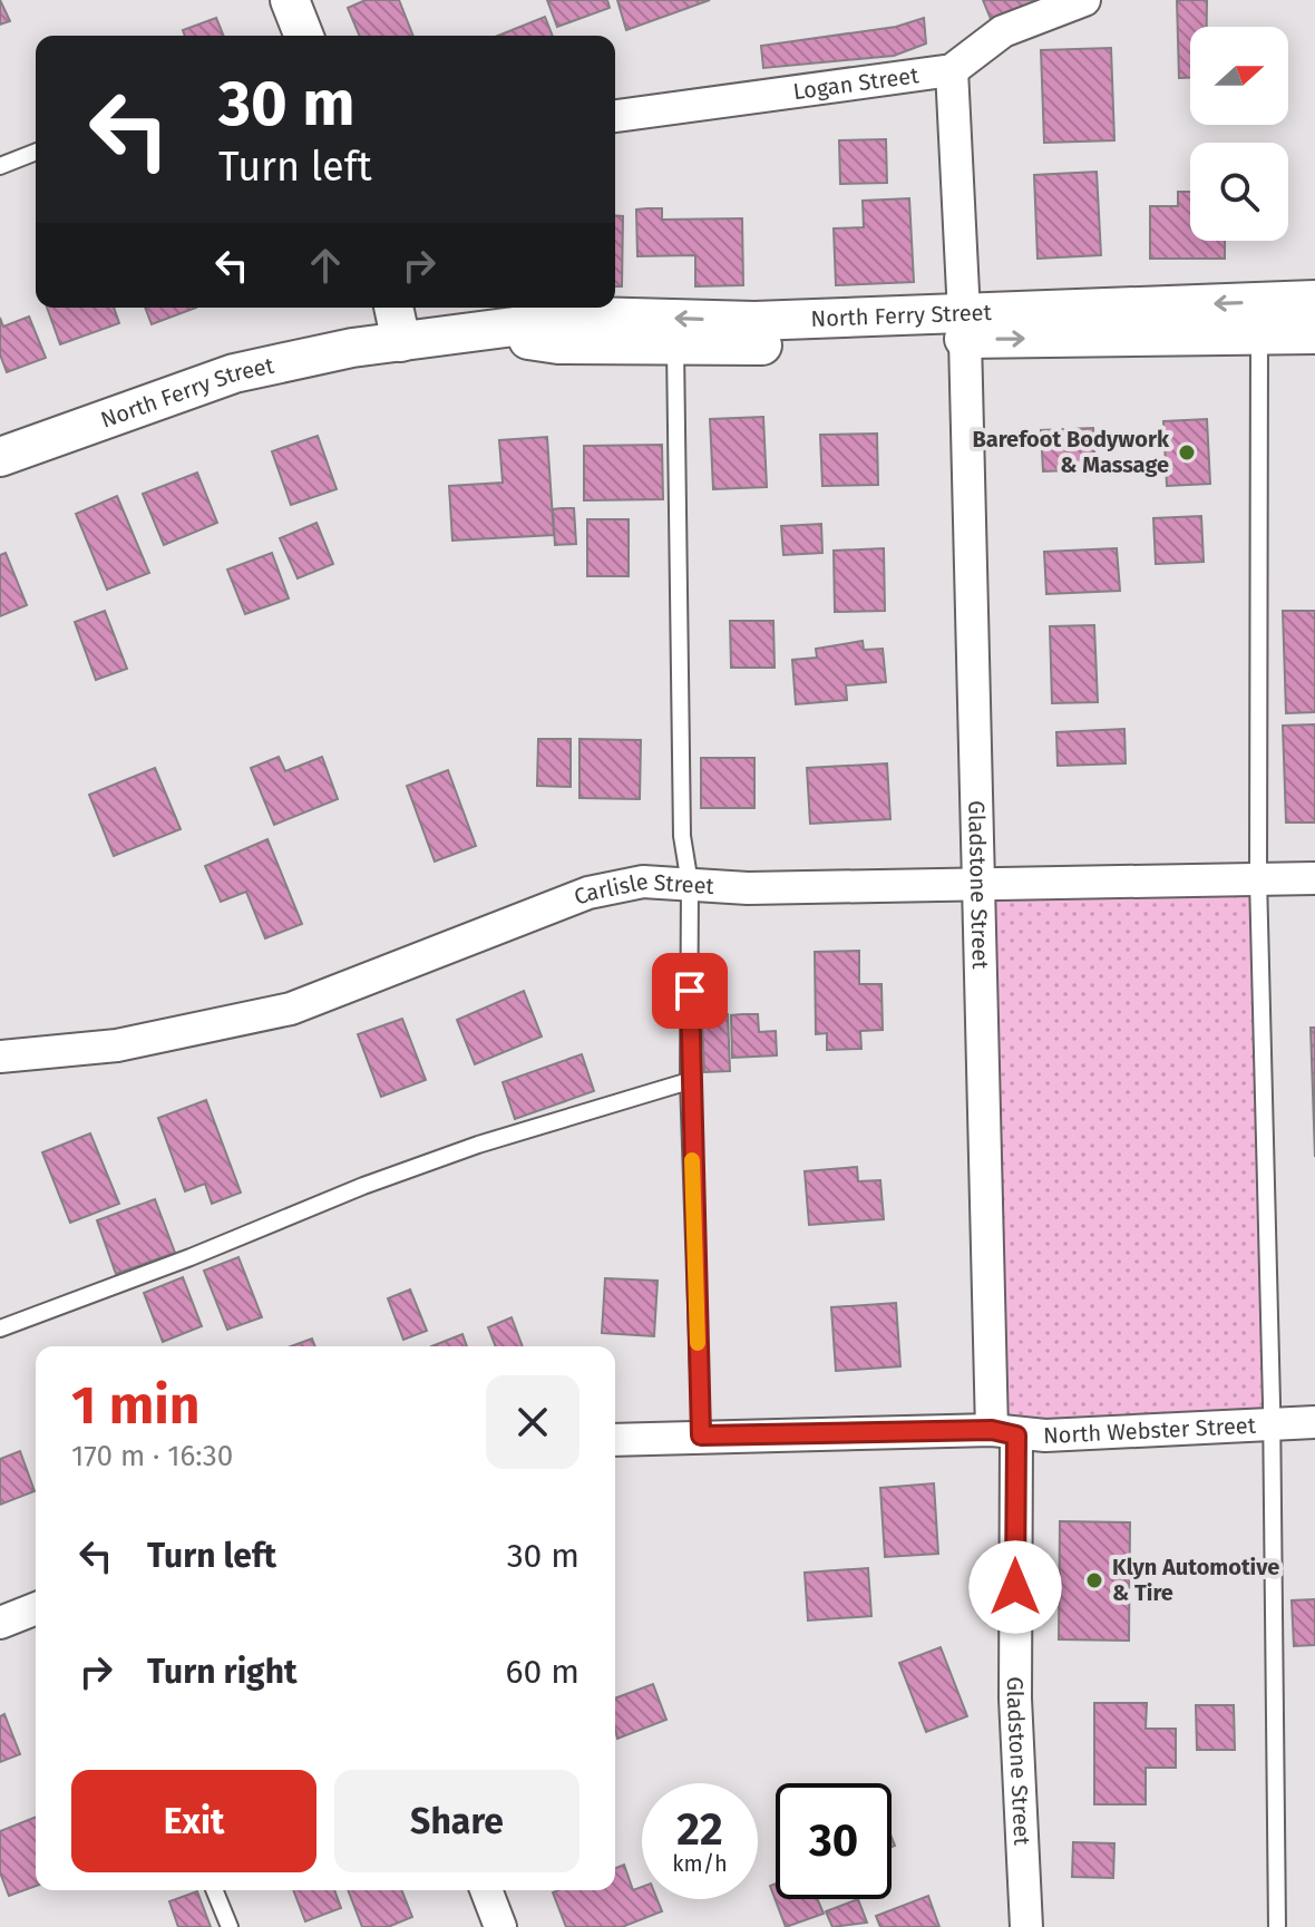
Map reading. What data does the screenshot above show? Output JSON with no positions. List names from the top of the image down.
{
  "streets": {
    "street": [
      "Logan Street",
      "North Ferry Street",
      "Gladstone Street",
      "Carlisle Street",
      "North Webster Street"
    ]
  },
  "crossings": [
    ["Logan Street", "Gladstone Street"],
    ["North Ferry Street", "Gladstone Street"],
    ["Gladstone Street", "Carlisle Street"],
    ["Gladstone Street", "North Webster Street"]
  ],
  "places": ["Barefoot Bodywork & Massage", "Klyn Automotive & Tire"],
  "north": "right",
  "page": {
    "turn": ["30 m", "Turn left"],
    "heading": ["1 min", "170 m · 16:30"],
    "list": [
      {
        "name": "Turn left",
        "value": "30 m"
      },
      {
        "name": "Turn right",
        "value": "60 m"
      }
    ],
    "buttons": ["Exit", "Share"],
    "speed": "22 km/h",
    "limit": "30"
  }
}
